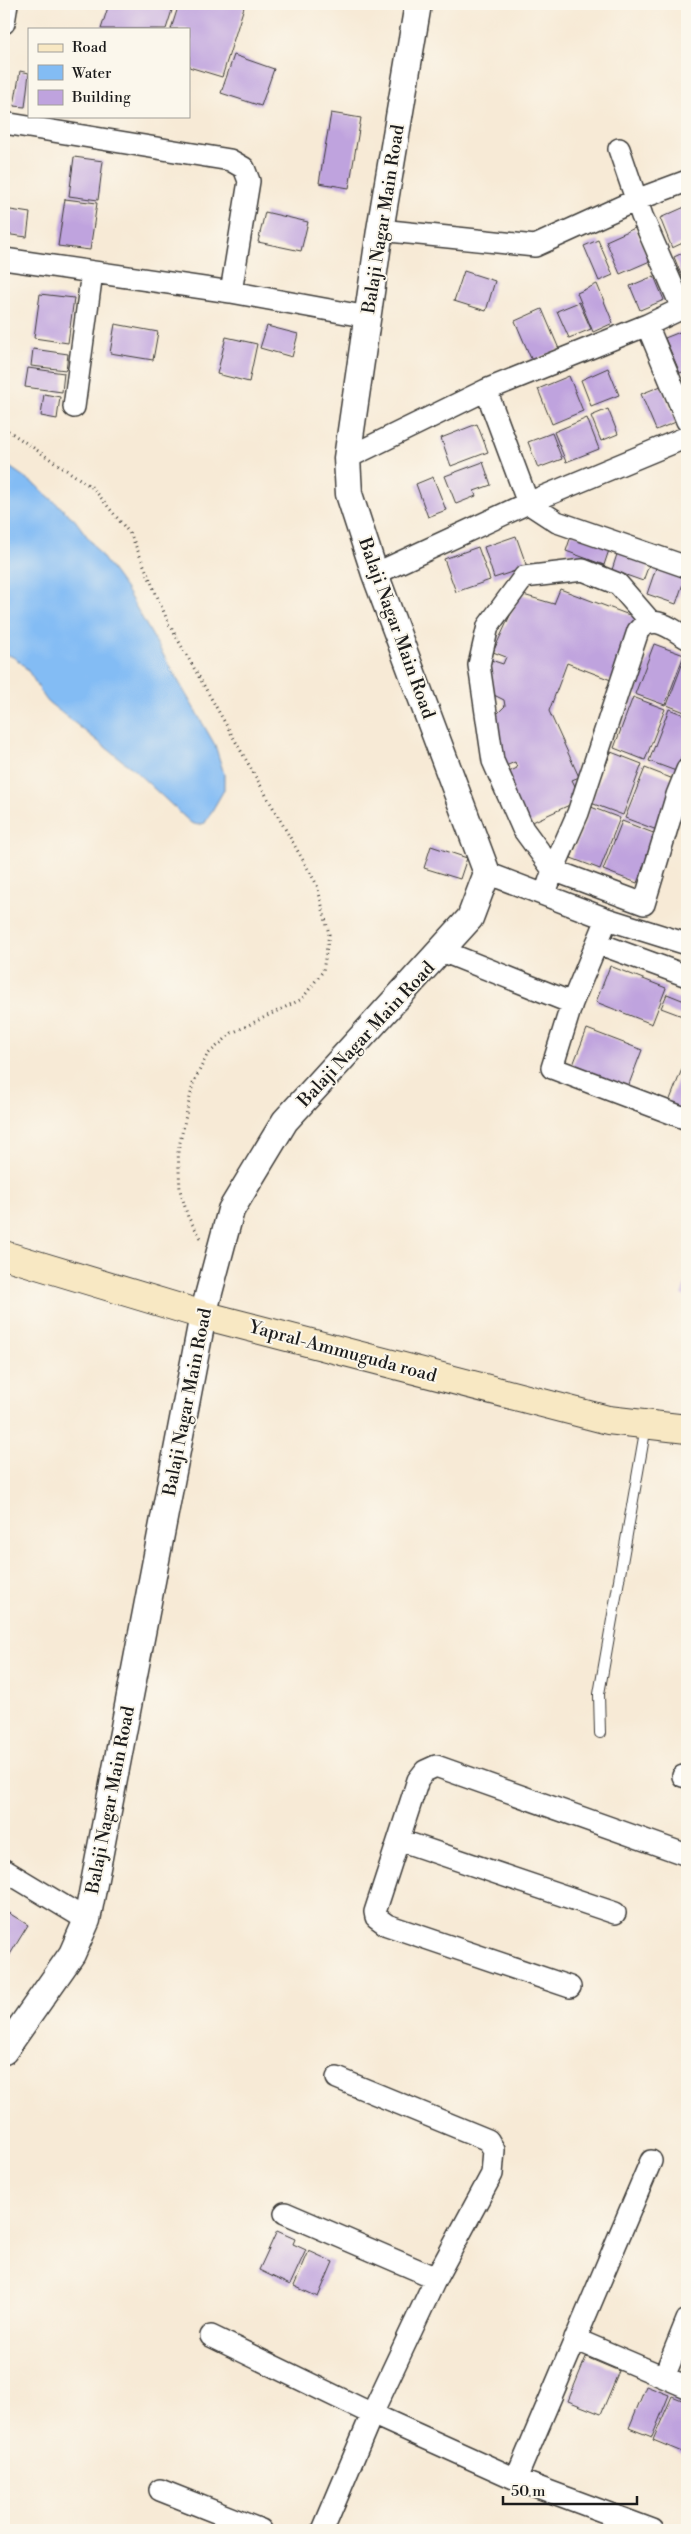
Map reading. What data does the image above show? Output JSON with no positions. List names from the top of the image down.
{
  "streets": {
    "main road": ["Yapral-Ammuguda road"],
    "street": ["Balaji Nagar Main Road"]
  },
  "crossings": [
    ["Balaji Nagar Main Road", "Yapral-Ammuguda road"]
  ],
  "legend": ["Road", "Water", "Building"],
  "scale_bar": "50 m"
}
